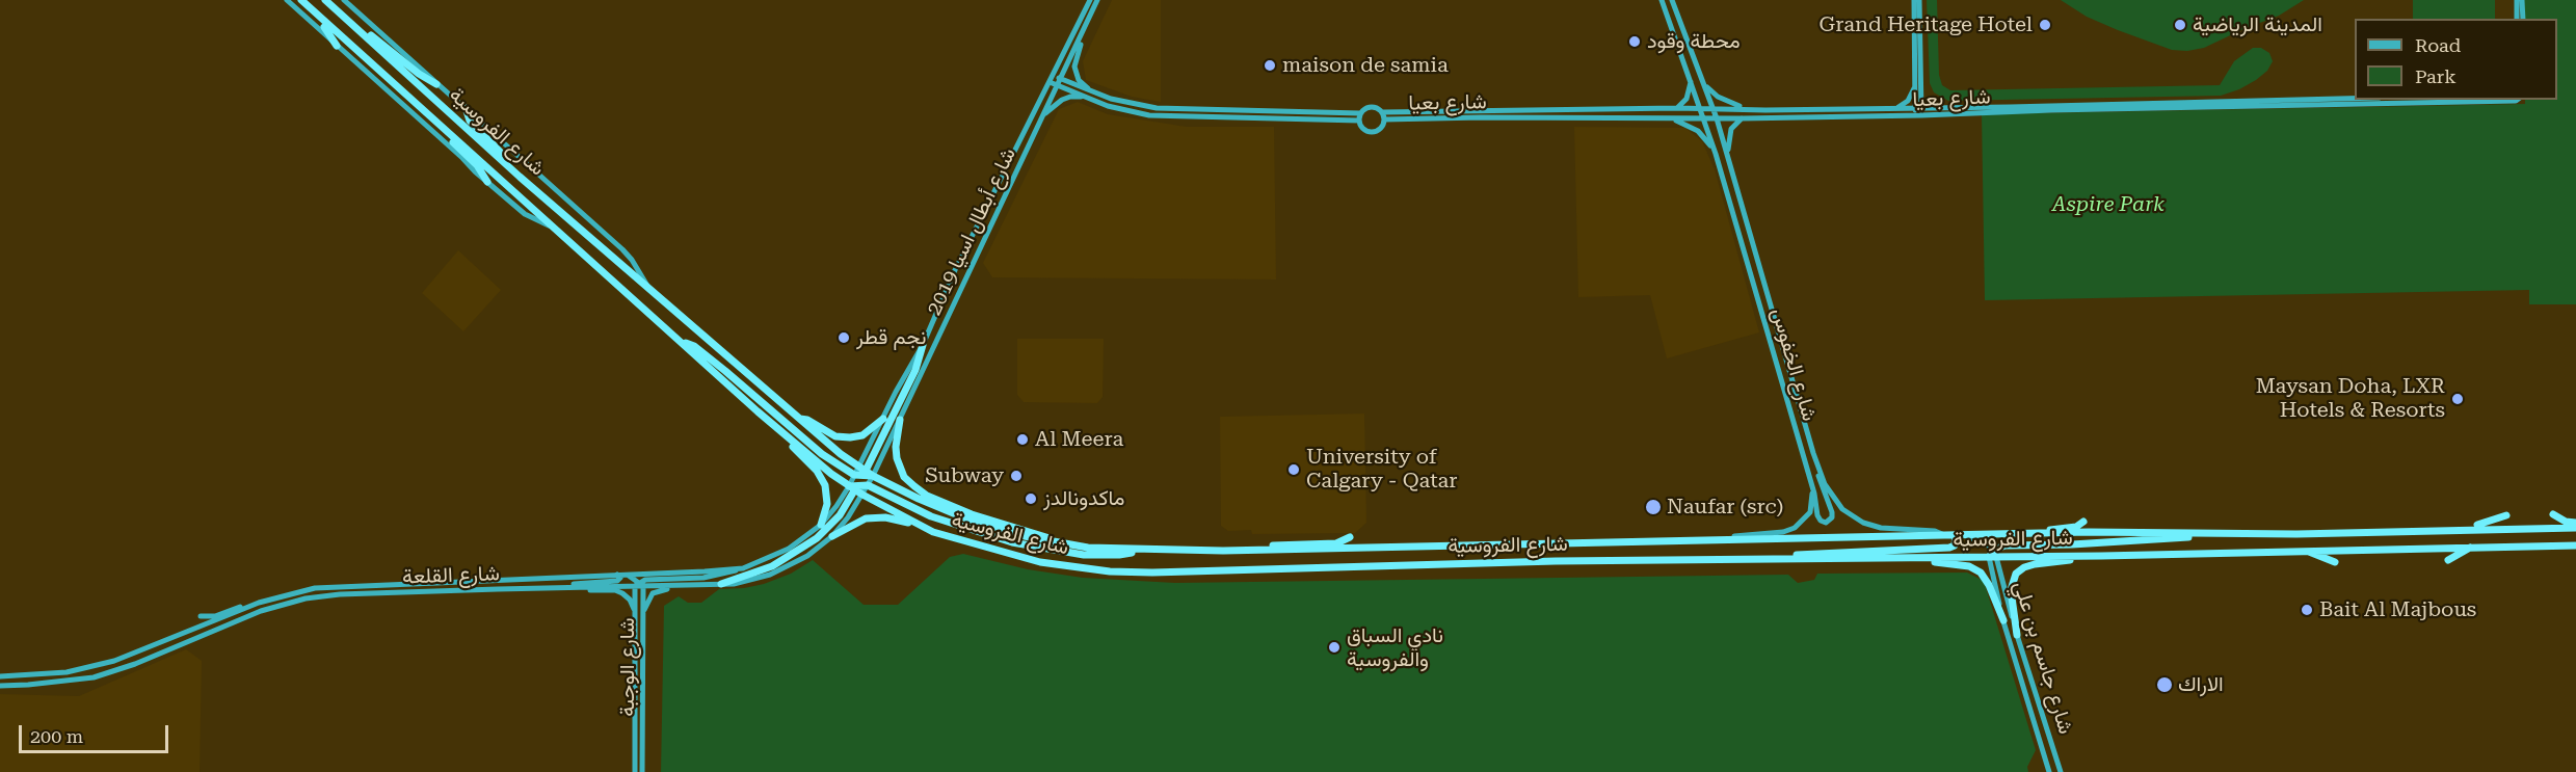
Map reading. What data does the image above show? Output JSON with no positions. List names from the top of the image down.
{
  "streets": {
    "highway": ["شارع الفروسية"],
    "main road": [
      "شارع بعيا",
      "شارع أبطال اسيا 2019",
      "شارع الخفوس",
      "شارع القلعة",
      "شارع جاسم بن علي",
      "شارع الوجبة"
    ]
  },
  "crossings": [
    ["شارع بعيا", "شارع الخفوس"],
    ["شارع الفروسية", "شارع أبطال اسيا 2019"],
    ["شارع الفروسية", "شارع الخفوس"],
    ["شارع الفروسية", "شارع القلعة"],
    ["شارع الفروسية", "شارع جاسم بن علي"],
    ["شارع القلعة", "شارع الوجبة"]
  ],
  "parks": ["Aspire Park"],
  "places": [
    "Grand Heritage Hotel",
    "المدينة الرياضية",
    "محطة وقود",
    "maison de samia",
    "نجم قطر",
    "Maysan Doha, LXR Hotels & Resorts",
    "Al Meera",
    "University of Calgary - Qatar",
    "Subway",
    "ماكدونالدز",
    "Naufar (src)",
    "Bait Al Majbous",
    "نادي السباق والفروسية",
    "الاراك"
  ],
  "legend": ["Road", "Park"],
  "scale_bar": "200 m"
}
